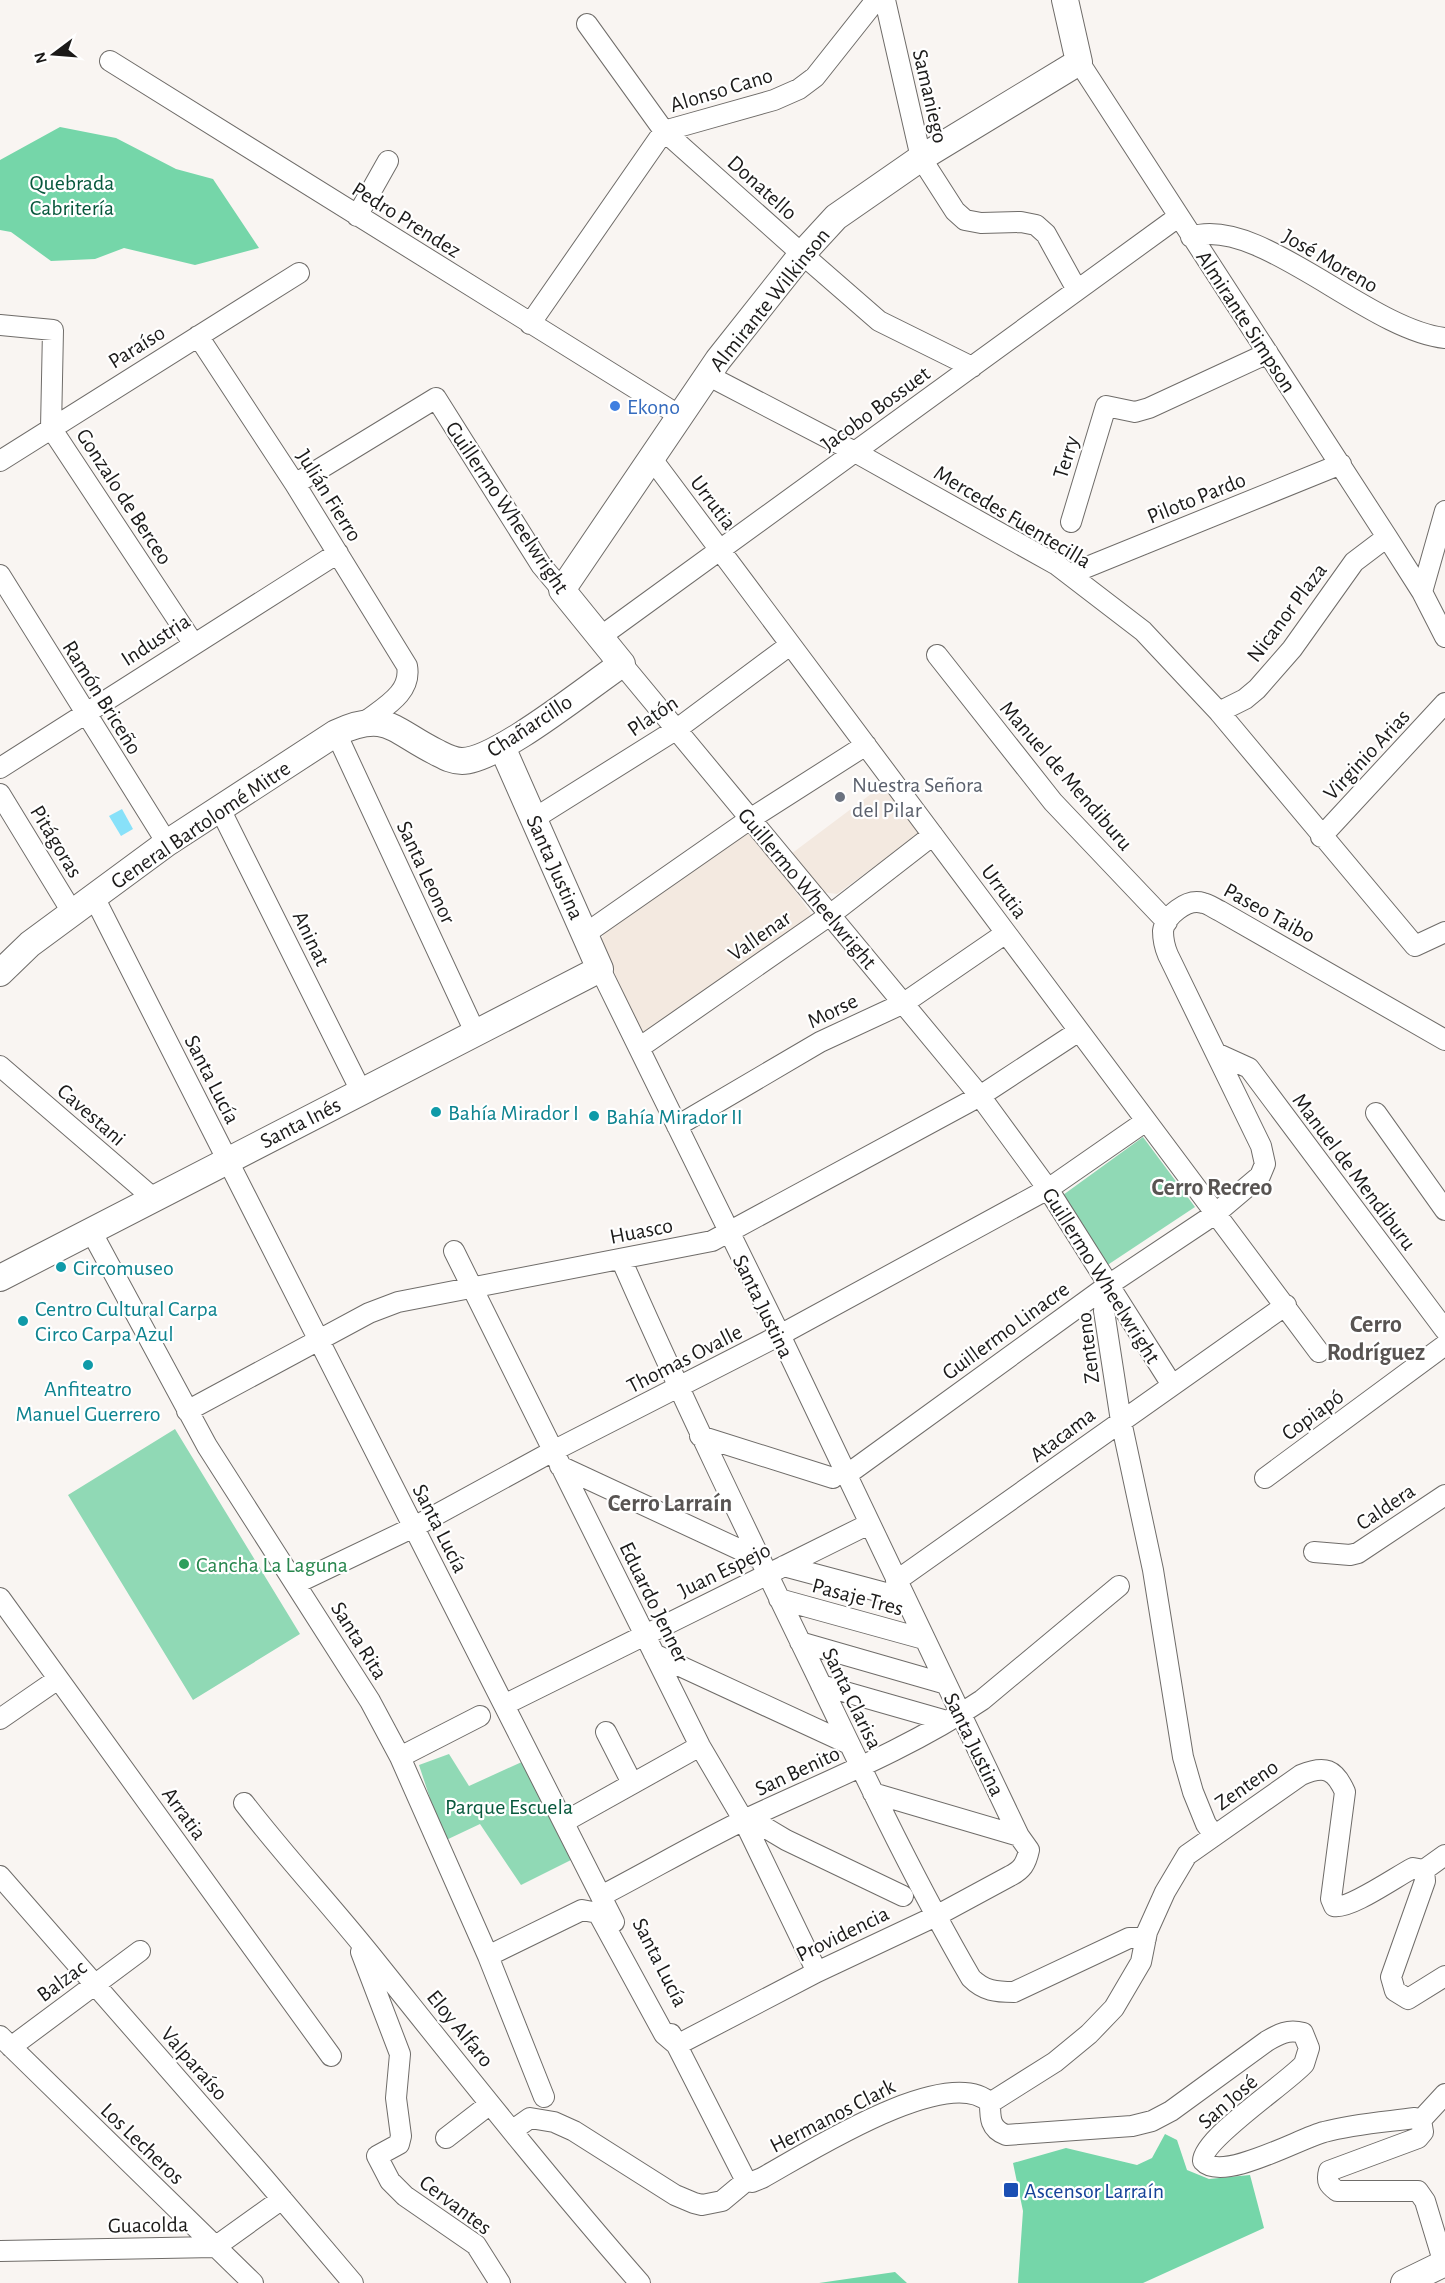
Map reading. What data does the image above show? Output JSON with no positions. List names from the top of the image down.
{
  "streets": {
    "street": [
      "Alonso Cano",
      "Samaniego",
      "Donatello",
      "Pedro Prendez",
      "José Moreno",
      "Almirante Wilkinson",
      "Almirante Simpson",
      "Paraíso",
      "Jacobo Bossuet",
      "Terry",
      "Julián Fierro",
      "Gonzalo de Berceo",
      "Piloto Pardo",
      "Urrutia",
      "Guillermo Wheelwright",
      "Mercedes Fuentecilla",
      "Nicanor Plaza",
      "Industria",
      "Ramón Briceño",
      "Platón",
      "Chañarcillo",
      "Virginio Arias",
      "Manuel de Mendiburu",
      "General Bartolomé Mitre",
      "Pitágoras",
      "Santa Justina",
      "Santa Leonor",
      "Paseo Taibo",
      "Vallenar",
      "Aninat",
      "Morse",
      "Santa Lucía",
      "Cavestani",
      "Santa Inés",
      "Huasco",
      "Guillermo Linacre",
      "Zenteno",
      "Thomas Ovalle",
      "Copiapó",
      "Atacama",
      "Caldera",
      "Juan Espejo",
      "Pasaje Tres",
      "Eduardo Jenner",
      "Santa Rita",
      "Santa Clarisa",
      "San Benito",
      "Arratia",
      "Providencia",
      "Balzac",
      "Eloy Alfaro",
      "Valparaíso",
      "San José",
      "Hermanos Clark",
      "Los Lecheros",
      "Cervantes",
      "Guacolda"
    ]
  },
  "crossings": [
    ["Alonso Cano", "Donatello"],
    ["Alonso Cano", "Pedro Prendez"],
    ["Samaniego", "Almirante Wilkinson"],
    ["Samaniego", "Jacobo Bossuet"],
    ["Donatello", "Almirante Wilkinson"],
    ["Donatello", "Jacobo Bossuet"],
    ["Pedro Prendez", "Almirante Wilkinson"],
    ["José Moreno", "Almirante Simpson"],
    ["Almirante Wilkinson", "Almirante Simpson"],
    ["Almirante Wilkinson", "Urrutia"],
    ["Almirante Wilkinson", "Guillermo Wheelwright"],
    ["Almirante Wilkinson", "Mercedes Fuentecilla"],
    ["Almirante Simpson", "Jacobo Bossuet"],
    ["Almirante Simpson", "Terry"],
    ["Almirante Simpson", "Piloto Pardo"],
    ["Almirante Simpson", "Nicanor Plaza"],
    ["Paraíso", "Julián Fierro"],
    ["Paraíso", "Gonzalo de Berceo"],
    ["Jacobo Bossuet", "Urrutia"],
    ["Jacobo Bossuet", "Guillermo Wheelwright"],
    ["Jacobo Bossuet", "Mercedes Fuentecilla"],
    ["Julián Fierro", "Guillermo Wheelwright"],
    ["Julián Fierro", "Industria"],
    ["Julián Fierro", "General Bartolomé Mitre"],
    ["Gonzalo de Berceo", "Industria"],
    ["Piloto Pardo", "Mercedes Fuentecilla"],
    ["Urrutia", "Platón"],
    ["Urrutia", "Vallenar"],
    ["Urrutia", "Morse"],
    ["Urrutia", "Huasco"],
    ["Urrutia", "Guillermo Linacre"],
    ["Urrutia", "Thomas Ovalle"],
    ["Urrutia", "Atacama"],
    ["Guillermo Wheelwright", "Platón"],
    ["Guillermo Wheelwright", "Chañarcillo"],
    ["Guillermo Wheelwright", "Vallenar"],
    ["Guillermo Wheelwright", "Morse"],
    ["Guillermo Wheelwright", "Huasco"],
    ["Guillermo Wheelwright", "Guillermo Linacre"],
    ["Guillermo Wheelwright", "Zenteno"],
    ["Guillermo Wheelwright", "Thomas Ovalle"],
    ["Guillermo Wheelwright", "Atacama"],
    ["Mercedes Fuentecilla", "Nicanor Plaza"],
    ["Mercedes Fuentecilla", "Virginio Arias"],
    ["Industria", "Ramón Briceño"],
    ["Ramón Briceño", "General Bartolomé Mitre"],
    ["Platón", "Santa Justina"],
    ["Chañarcillo", "General Bartolomé Mitre"],
    ["Chañarcillo", "Santa Justina"],
    ["Manuel de Mendiburu", "Paseo Taibo"],
    ["Manuel de Mendiburu", "Guillermo Linacre"],
    ["General Bartolomé Mitre", "Pitágoras"],
    ["General Bartolomé Mitre", "Santa Leonor"],
    ["General Bartolomé Mitre", "Aninat"],
    ["General Bartolomé Mitre", "Santa Lucía"],
    ["Santa Justina", "Vallenar"],
    ["Santa Justina", "Morse"],
    ["Santa Justina", "Santa Inés"],
    ["Santa Justina", "Huasco"],
    ["Santa Justina", "Guillermo Linacre"],
    ["Santa Justina", "Thomas Ovalle"],
    ["Santa Justina", "Atacama"],
    ["Santa Justina", "Juan Espejo"],
    ["Santa Justina", "Pasaje Tres"],
    ["Santa Justina", "San Benito"],
    ["Santa Justina", "Providencia"],
    ["Santa Leonor", "Santa Inés"],
    ["Aninat", "Santa Inés"],
    ["Santa Lucía", "Santa Inés"],
    ["Santa Lucía", "Huasco"],
    ["Santa Lucía", "Thomas Ovalle"],
    ["Santa Lucía", "Juan Espejo"],
    ["Santa Lucía", "San Benito"],
    ["Santa Lucía", "Providencia"],
    ["Santa Lucía", "Hermanos Clark"],
    ["Cavestani", "Santa Inés"],
    ["Santa Inés", "Santa Rita"],
    ["Huasco", "Eduardo Jenner"],
    ["Huasco", "Santa Rita"],
    ["Huasco", "Santa Clarisa"],
    ["Guillermo Linacre", "Zenteno"],
    ["Zenteno", "Atacama"],
    ["Thomas Ovalle", "Eduardo Jenner"],
    ["Thomas Ovalle", "Santa Rita"],
    ["Thomas Ovalle", "Santa Clarisa"],
    ["Juan Espejo", "Eduardo Jenner"],
    ["Juan Espejo", "Santa Clarisa"],
    ["Pasaje Tres", "Santa Clarisa"],
    ["Eduardo Jenner", "San Benito"],
    ["Eduardo Jenner", "Providencia"],
    ["Santa Clarisa", "San Benito"],
    ["Santa Clarisa", "Providencia"],
    ["Balzac", "Valparaíso"],
    ["Balzac", "Los Lecheros"],
    ["Eloy Alfaro", "Hermanos Clark"],
    ["Eloy Alfaro", "Cervantes"],
    ["Valparaíso", "Guacolda"],
    ["San José", "Hermanos Clark"],
    ["Los Lecheros", "Guacolda"]
  ],
  "districts": ["Cerro Recreo", "Cerro Rodríguez", "Cerro Larraín"],
  "parks": ["Quebrada Cabritería", "Parque Escuela"],
  "places": {
    "other": [
      "Ekono",
      "Nuestra Señora del Pilar",
      "Bahía Mirador I",
      "Bahía Mirador II",
      "Circomuseo",
      "Centro Cultural Carpa Circo Carpa Azul",
      "Anfiteatro Manuel Guerrero",
      "Cancha La Laguna"
    ],
    "transit": ["Ascensor Larraín"]
  },
  "north": "left"
}
